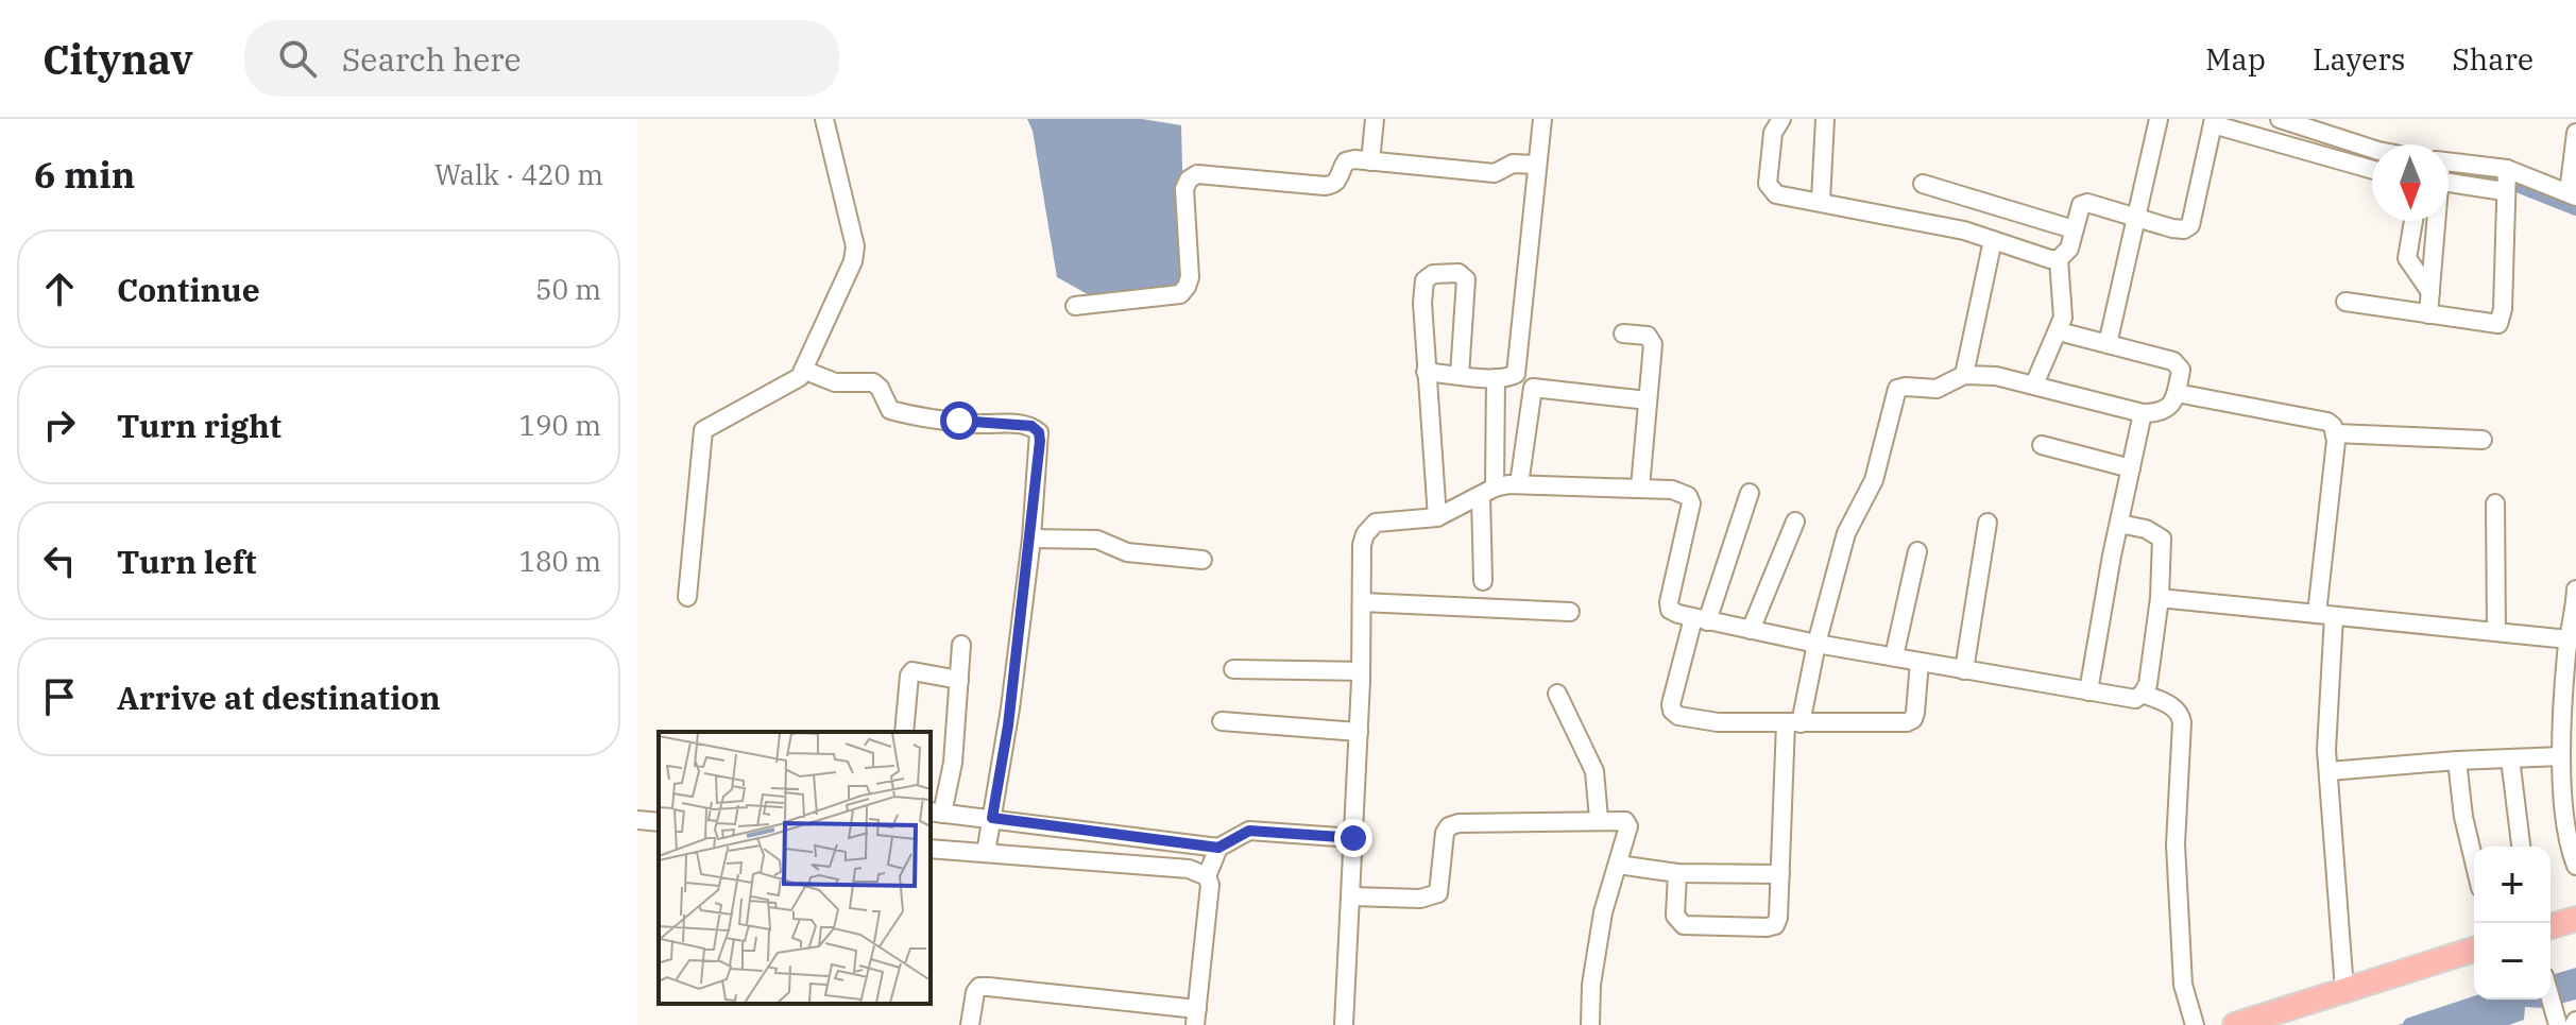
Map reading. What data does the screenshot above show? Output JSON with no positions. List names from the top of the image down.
{
  "north": "bottom",
  "page": {
    "header": "Citynav",
    "search": "Search here",
    "nav": ["Map", "Layers", "Share"],
    "heading": ["6 min", "Walk · 420 m"],
    "list": [
      ["Continue", "50 m"],
      ["Turn right", "190 m"],
      ["Turn left", "180 m"],
      "Arrive at destination"
    ],
    "map_buttons": ["+", "−"]
  }
}
